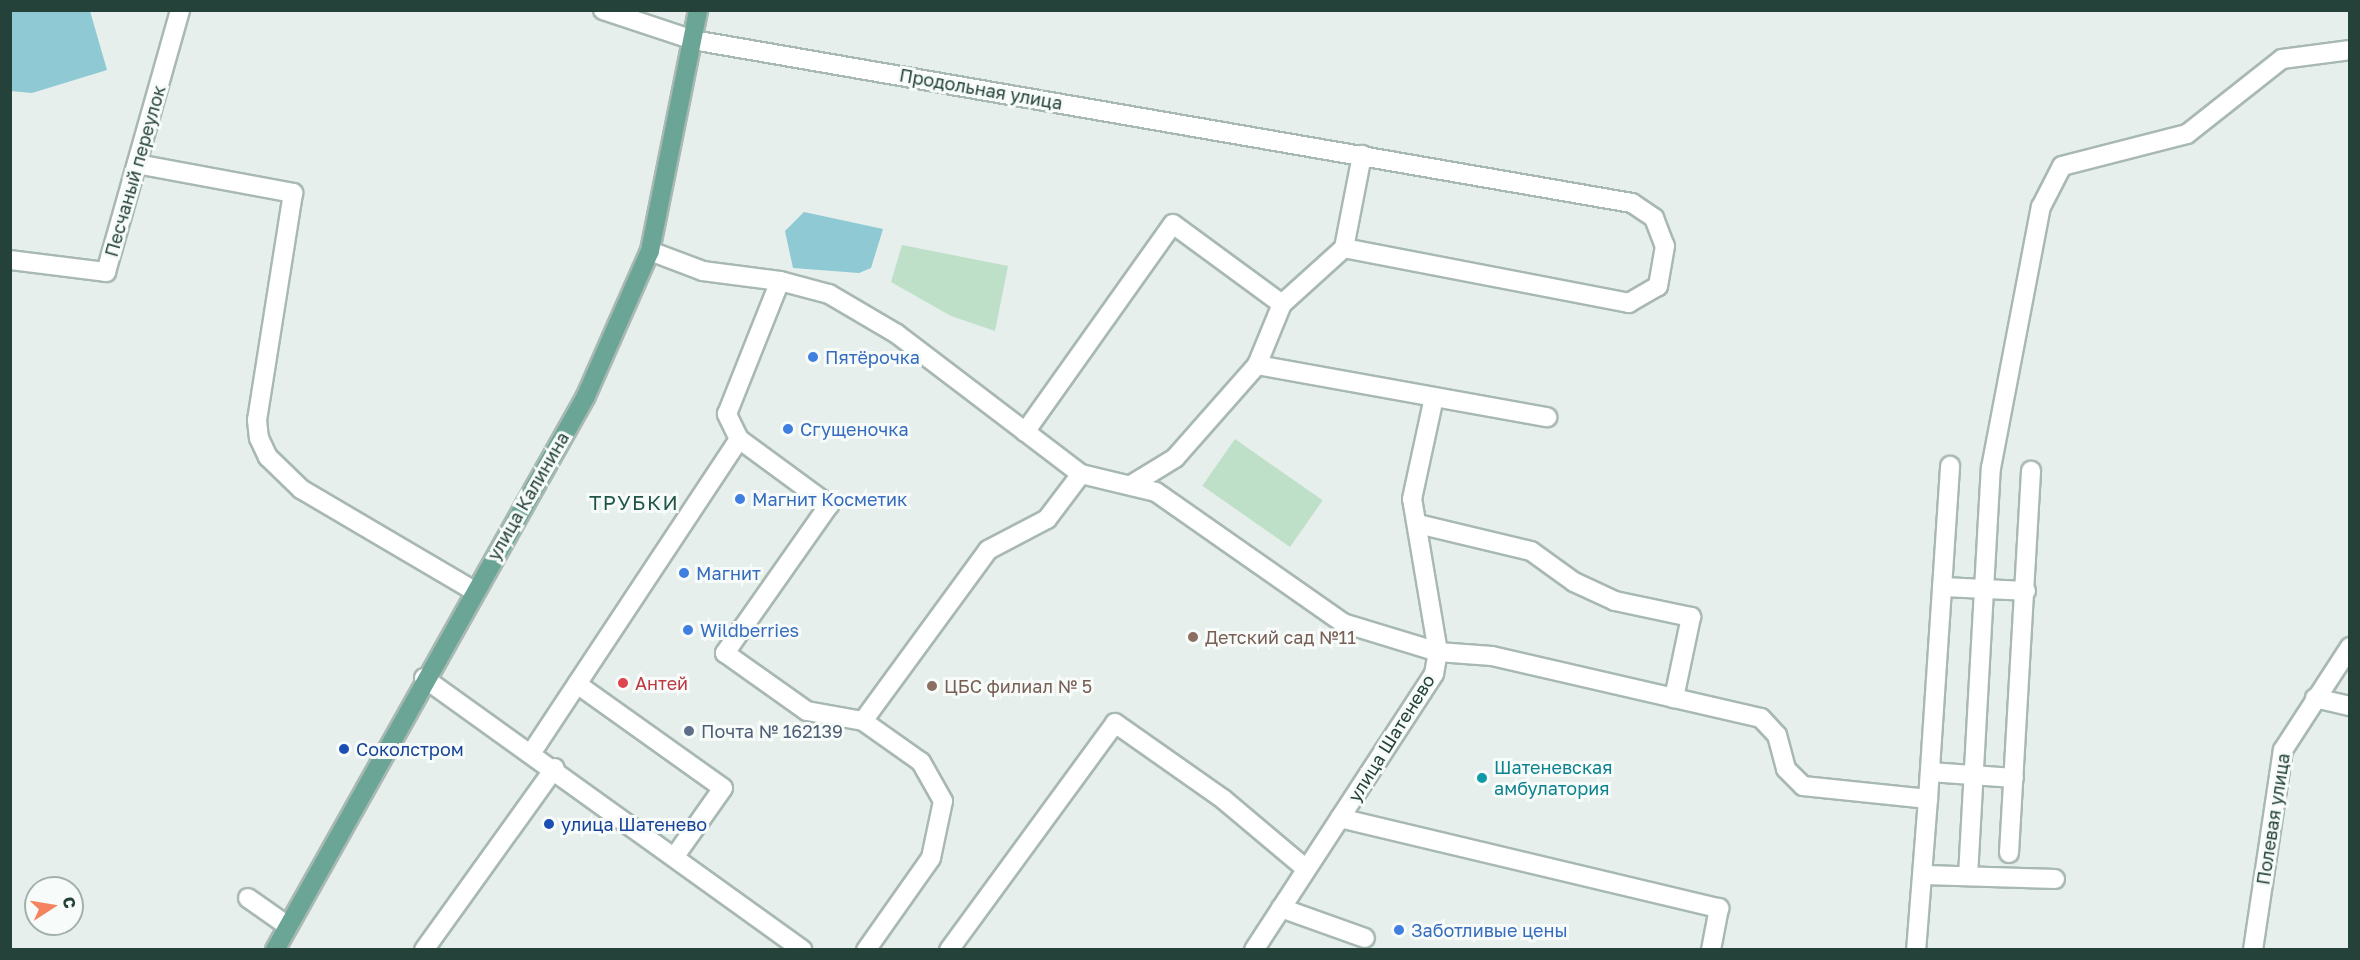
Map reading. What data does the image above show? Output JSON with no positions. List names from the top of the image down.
{
  "streets": {
    "main road": ["улица Калинина"],
    "street": [
      "Продольная улица",
      "Песчаный переулок",
      "улица Шатенево",
      "Полевая улица"
    ]
  },
  "crossings": [
    ["Продольная улица", "улица Калинина"]
  ],
  "districts": ["ТРУБКИ"],
  "places": [
    "Пятёрочка",
    "Сгущеночка",
    "Магнит Косметик",
    "Магнит",
    "Wildberries",
    "Детский сад №11",
    "Антей",
    "ЦБС филиал № 5",
    "Почта № 162139",
    "Соколстром",
    "Шатеневская амбулатория",
    "улица Шатенево",
    "Заботливые цены"
  ],
  "north": "right"
}
